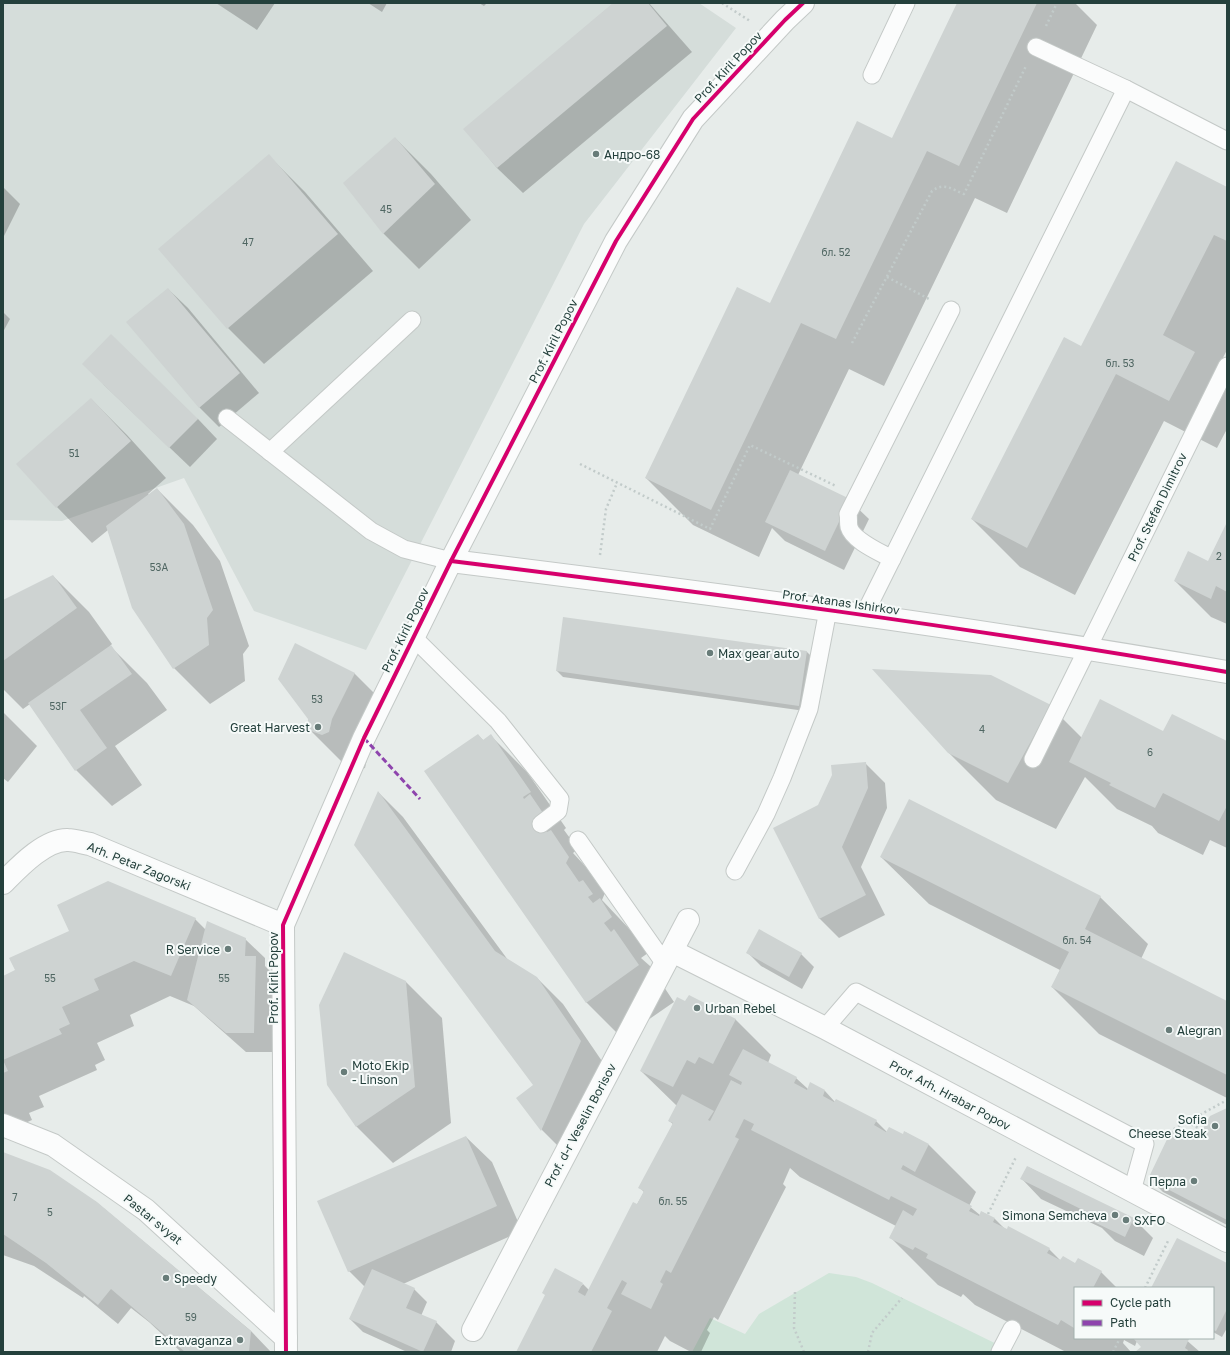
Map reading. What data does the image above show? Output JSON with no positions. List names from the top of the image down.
{
  "streets": {
    "street": [
      "Prof. Kiril Popov",
      "Prof. Atanas Ishirkov",
      "Arh. Petar Zagorski",
      "Prof. Arh. Hrabar Popov",
      "Prof. d-r Veselin Borisov",
      "Pastar svyat"
    ],
    "lane": ["Prof. Stefan Dimitrov"]
  },
  "crossings": [
    ["Prof. Kiril Popov", "Prof. Atanas Ishirkov"],
    ["Prof. Kiril Popov", "Arh. Petar Zagorski"],
    ["Prof. Kiril Popov", "Pastar svyat"],
    ["Prof. Stefan Dimitrov", "Prof. Atanas Ishirkov"],
    ["Prof. Arh. Hrabar Popov", "Prof. d-r Veselin Borisov"]
  ],
  "places": [
    "Андро-68",
    "Max gear auto",
    "Great Harvest",
    "R Service",
    "Urban Rebel",
    "Alegran",
    "Moto Ekip - Linson",
    "Sofia Cheese Steak",
    "Перла",
    "Simona Semcheva",
    "SXFO",
    "Speedy",
    "Extravaganza"
  ],
  "house_numbers": [
    "45",
    "47",
    "бл. 52",
    "бл. 53",
    "51",
    "2",
    "53А",
    "53",
    "53Г",
    "4",
    "6",
    "бл. 54",
    "55",
    "55",
    "7",
    "бл. 55",
    "5",
    "59"
  ],
  "legend": ["Cycle path", "Path"]
}
